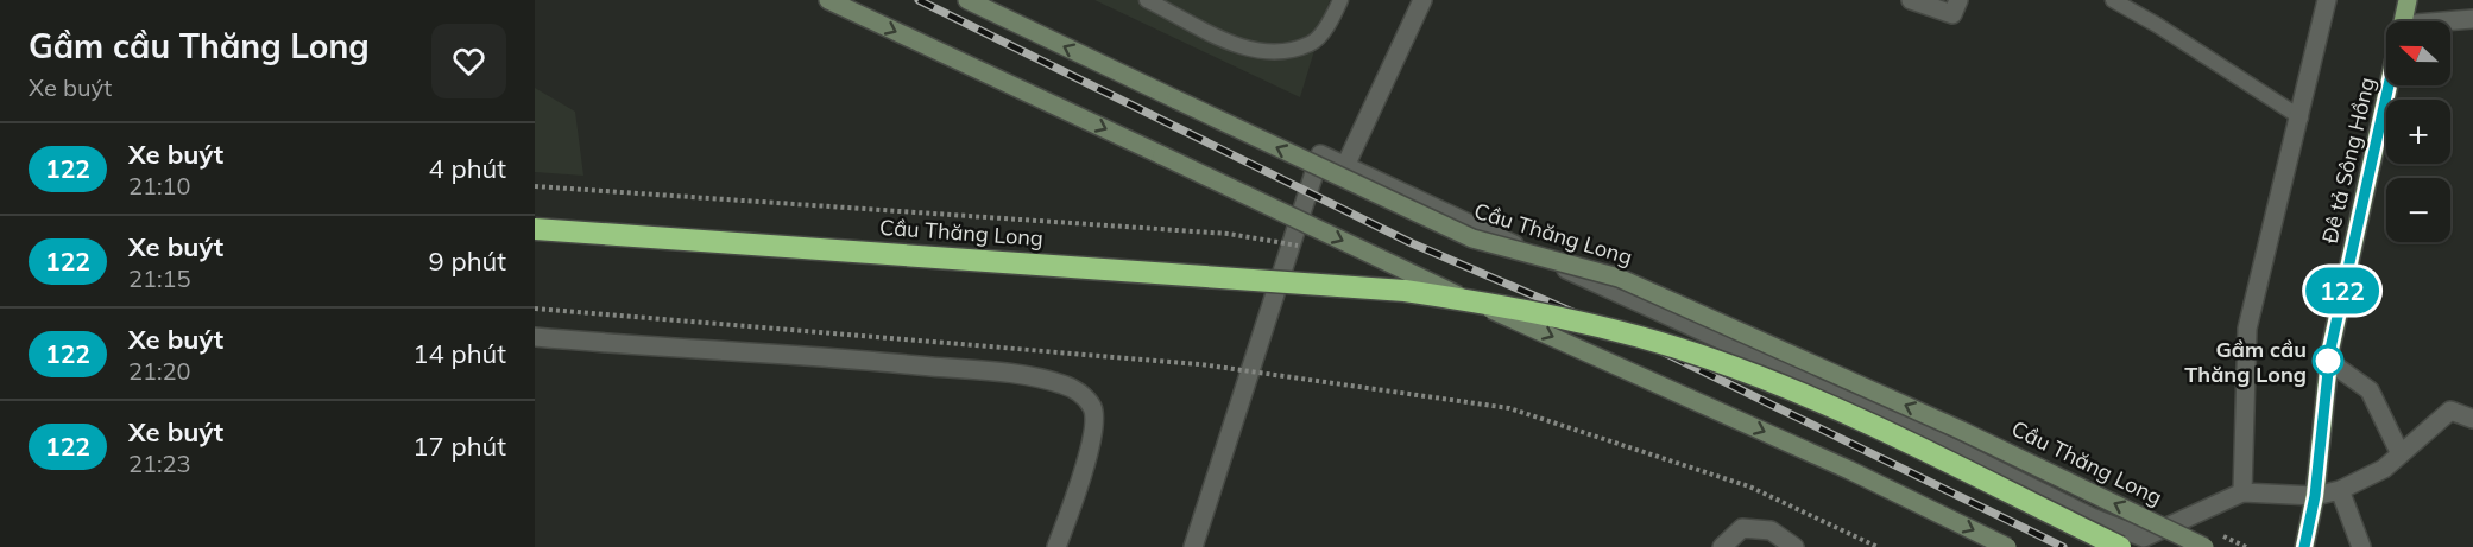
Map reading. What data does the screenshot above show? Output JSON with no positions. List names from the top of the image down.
{
  "streets": {
    "highway": ["Cầu Thăng Long"],
    "main road": ["Đê tả Sông Hồng"]
  },
  "places": ["Gầm cầu Thăng Long"],
  "lines": ["bus line 122"],
  "north": "left",
  "page": {
    "heading": ["Gầm cầu Thăng Long", "Xe buýt"],
    "on_map": "122",
    "map_buttons": ["+", "−"],
    "list": [
      {
        "mark": "122",
        "name": "Xe buýt",
        "note": "21:10",
        "value": "4 phút"
      },
      {
        "mark": "122",
        "name": "Xe buýt",
        "note": "21:15",
        "value": "9 phút"
      },
      {
        "mark": "122",
        "name": "Xe buýt",
        "note": "21:20",
        "value": "14 phút"
      },
      {
        "mark": "122",
        "name": "Xe buýt",
        "note": "21:23",
        "value": "17 phút"
      }
    ]
  }
}
